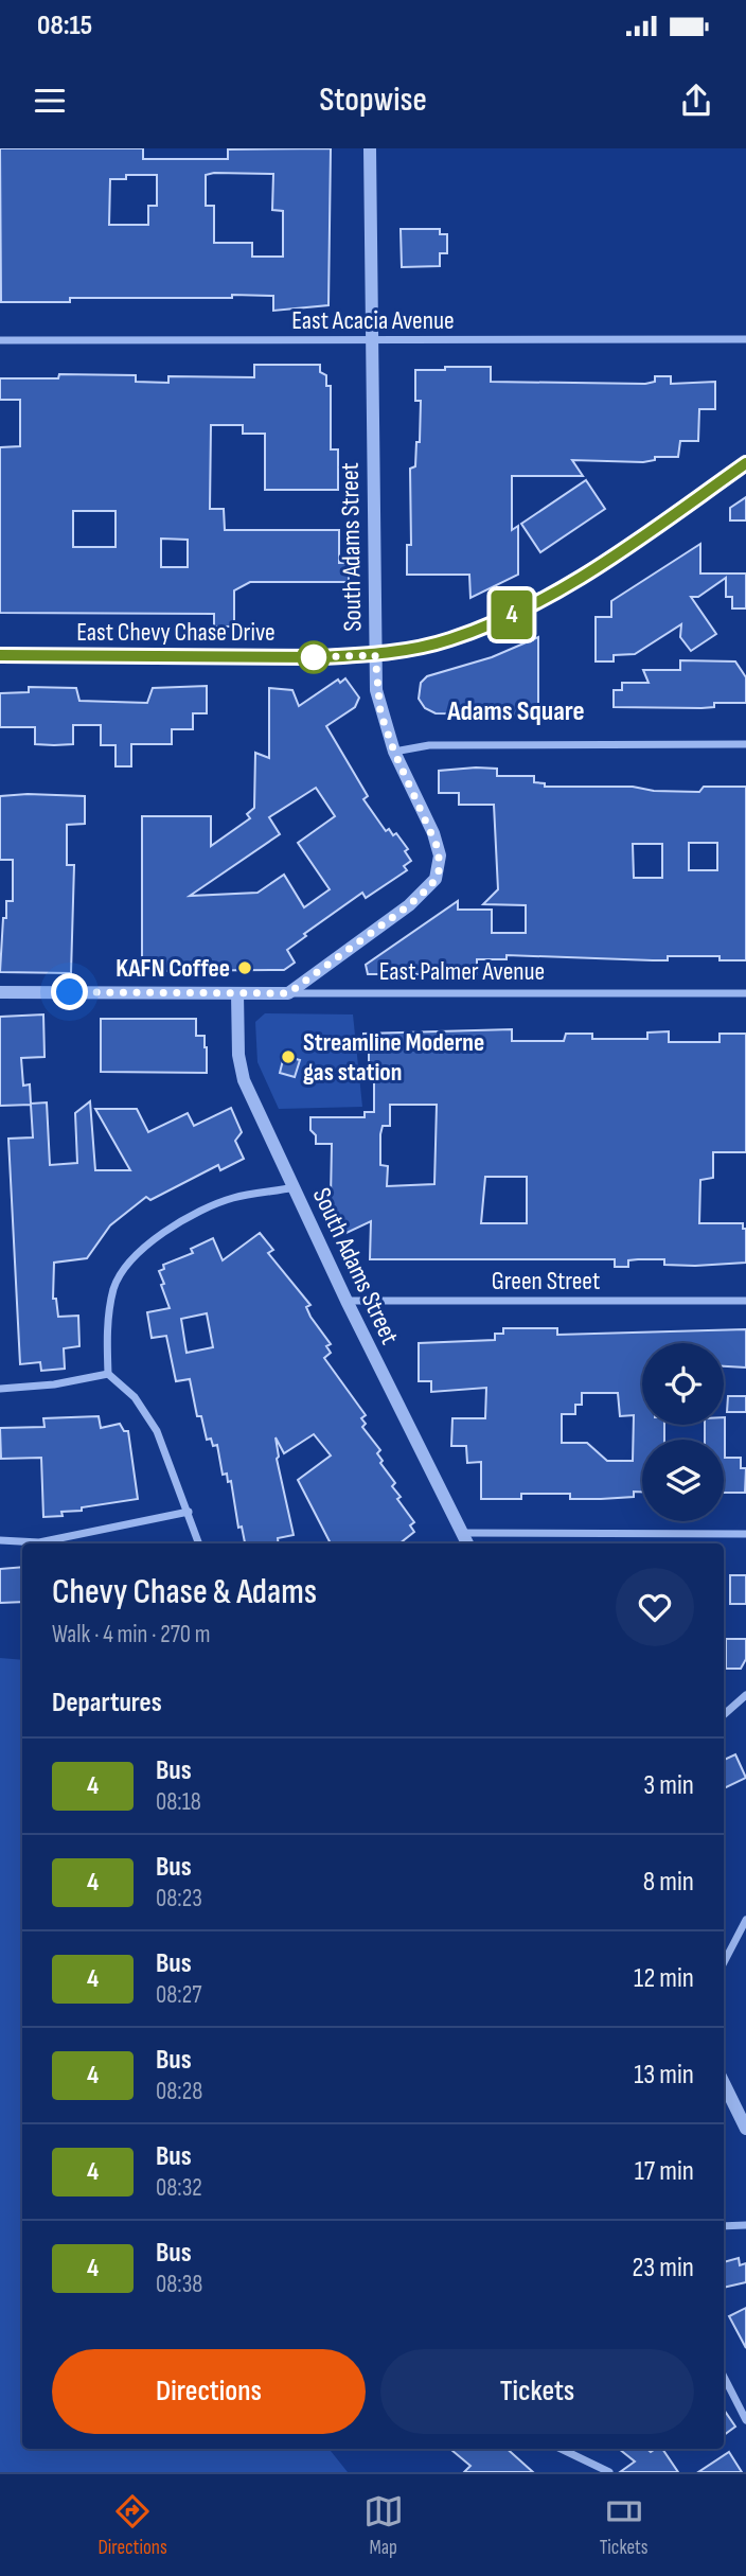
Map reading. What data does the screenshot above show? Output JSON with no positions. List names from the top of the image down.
{
  "streets": {
    "main road": ["East Chevy Chase Drive"],
    "street": [
      "East Acacia Avenue",
      "South Adams Street",
      "East Palmer Avenue",
      "Green Street"
    ]
  },
  "crossings": [
    ["East Acacia Avenue", "South Adams Street"],
    ["South Adams Street", "East Chevy Chase Drive"],
    ["South Adams Street", "East Palmer Avenue"],
    ["South Adams Street", "Green Street"]
  ],
  "districts": ["Adams Square"],
  "places": ["KAFN Coffee", "Streamline Moderne gas station"],
  "lines": ["bus line 4"],
  "page": {
    "status": "08:15",
    "header": "Stopwise",
    "on_map": "4",
    "heading": [
      ["Chevy Chase & Adams", "Walk · 4 min · 270 m"],
      "Departures"
    ],
    "list": [
      {
        "mark": "4",
        "name": "Bus",
        "note": "08:18",
        "value": "3 min"
      },
      {
        "mark": "4",
        "name": "Bus",
        "note": "08:23",
        "value": "8 min"
      },
      {
        "mark": "4",
        "name": "Bus",
        "note": "08:27",
        "value": "12 min"
      },
      {
        "mark": "4",
        "name": "Bus",
        "note": "08:28",
        "value": "13 min"
      },
      {
        "mark": "4",
        "name": "Bus",
        "note": "08:32",
        "value": "17 min"
      },
      {
        "mark": "4",
        "name": "Bus",
        "note": "08:38",
        "value": "23 min"
      }
    ],
    "buttons": ["Directions", "Tickets"],
    "tabs": ["Directions", "Map", "Tickets"]
  }
}
